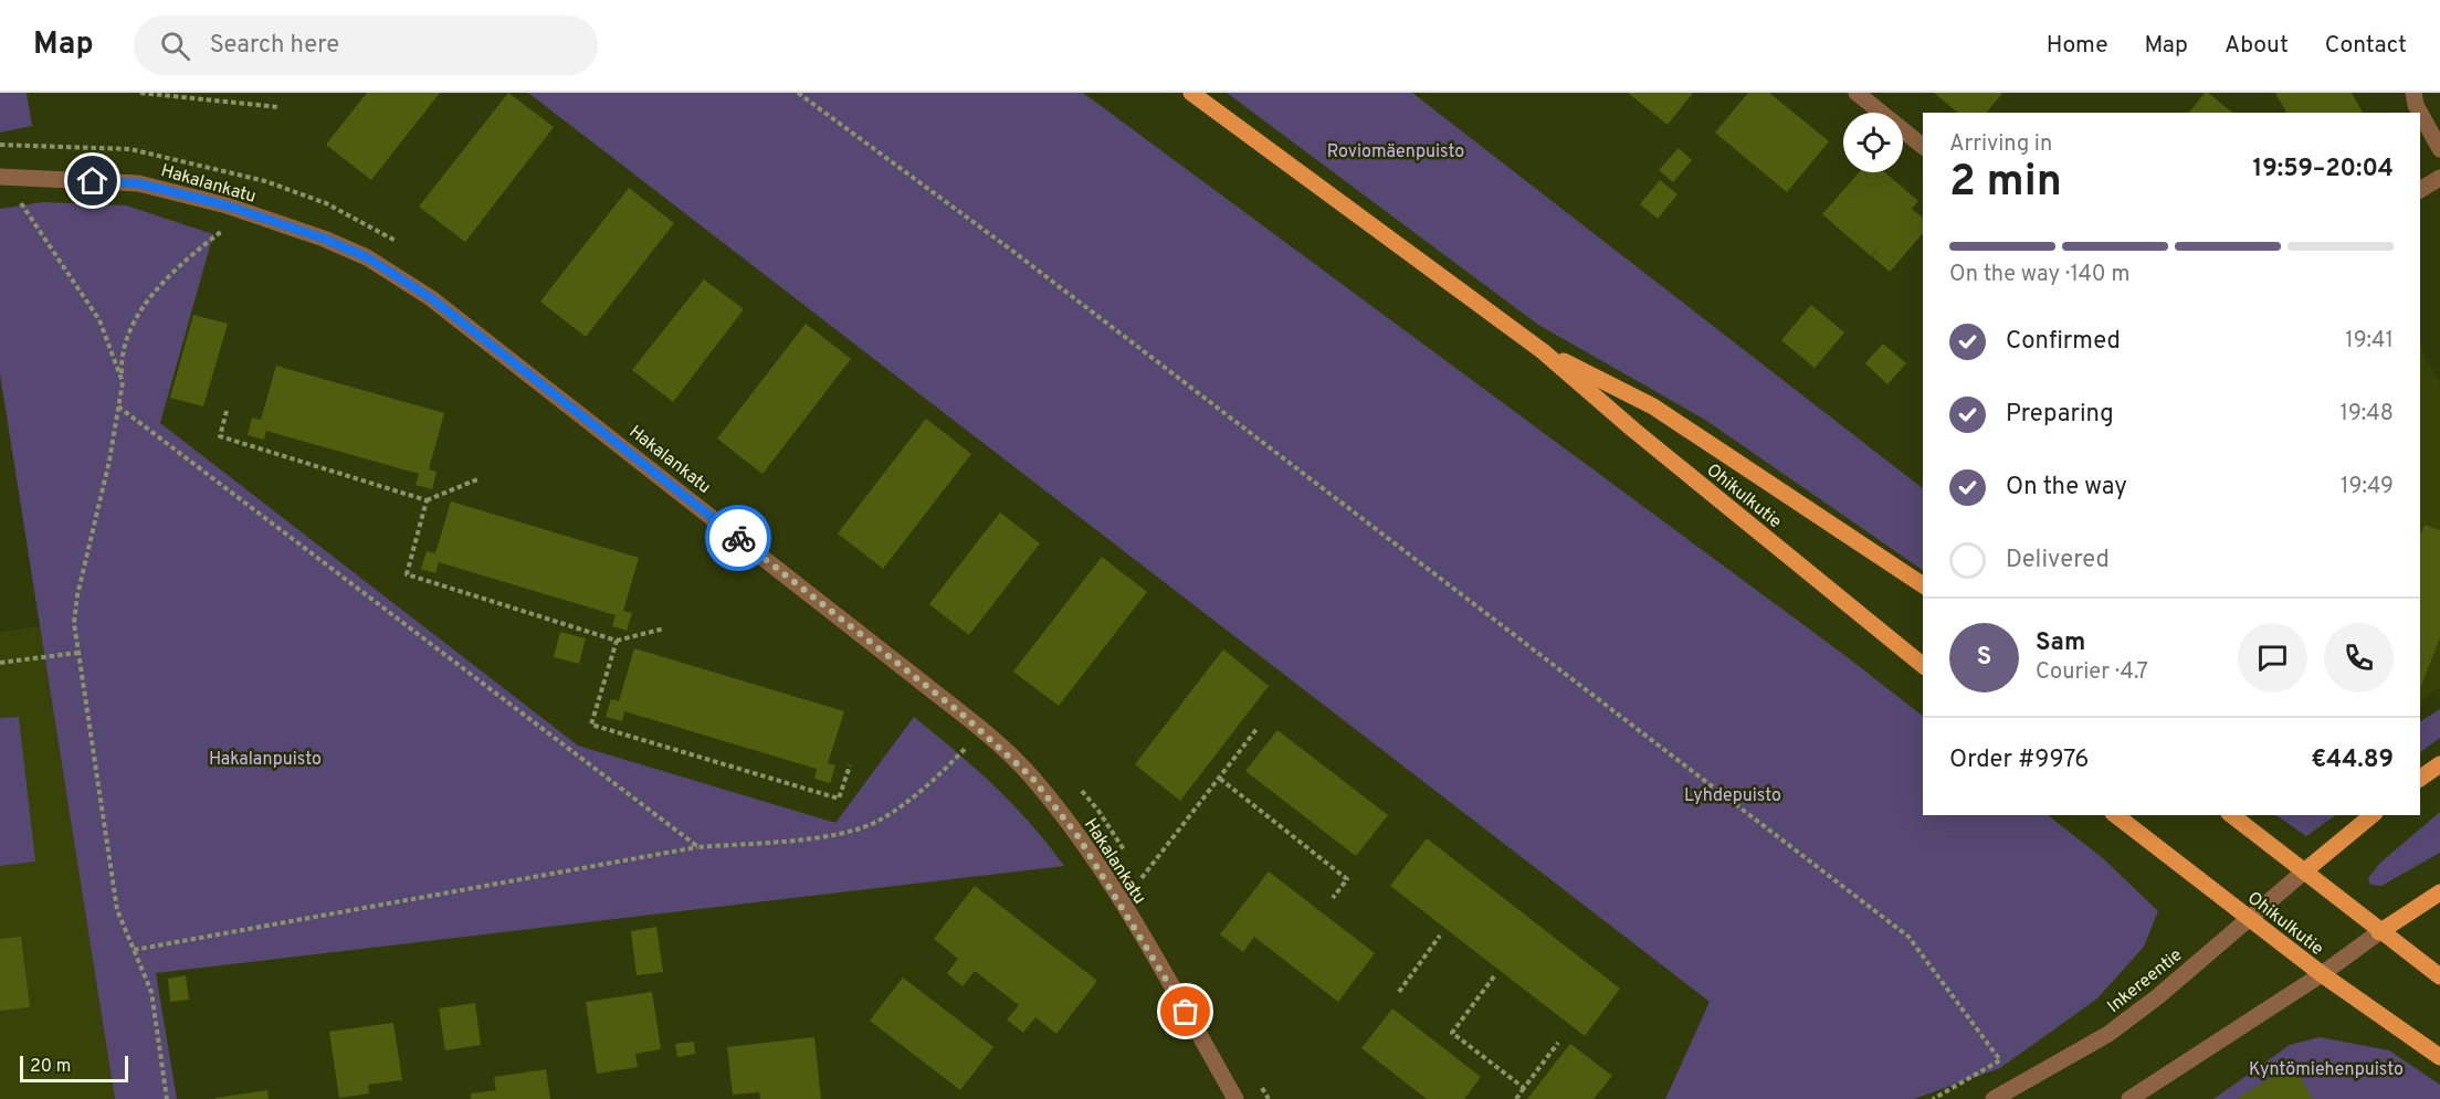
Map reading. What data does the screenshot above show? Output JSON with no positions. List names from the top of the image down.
{
  "streets": {
    "main road": ["Ohikulkutie"],
    "street": ["Hakalankatu", "Inkereentie"]
  },
  "crossings": [
    ["Ohikulkutie", "Inkereentie"]
  ],
  "parks": [
    "Roviomäenpuisto",
    "Hakalanpuisto",
    "Lyhdepuisto",
    "Kyntömiehenpuisto"
  ],
  "scale_bar": "20 m",
  "page": {
    "header": "Map",
    "search": "Search here",
    "nav": [
      "Home",
      "Map",
      "About",
      "Contact"
    ],
    "heading": ["2 min", "Arriving in", "19:59–20:04"],
    "panel": [
      "Sam",
      "Courier · 4.7",
      "Order #9976",
      "€44.89"
    ],
    "bar": "On the way · 140 m",
    "list": [
      ["Confirmed", "19:41"],
      ["Preparing", "19:48"],
      ["On the way", "19:49"],
      "Delivered"
    ],
    "round": "S",
    "scale": "20 m"
  }
}
